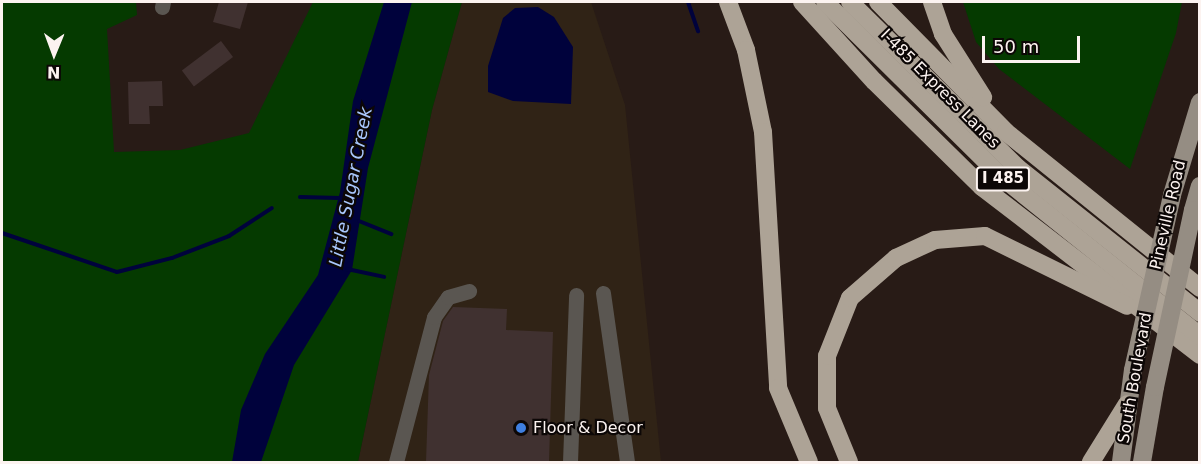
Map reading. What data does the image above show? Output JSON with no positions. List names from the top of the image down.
{
  "streets": {
    "highway": ["I-485 Express Lanes", "I 485"],
    "main road": ["Pineville Road", "South Boulevard"]
  },
  "crossings": [
    ["Pineville Road", "South Boulevard"]
  ],
  "water": ["Little Sugar Creek"],
  "places": ["Floor & Decor"],
  "scale_bar": "50 m",
  "north": "bottom"
}
